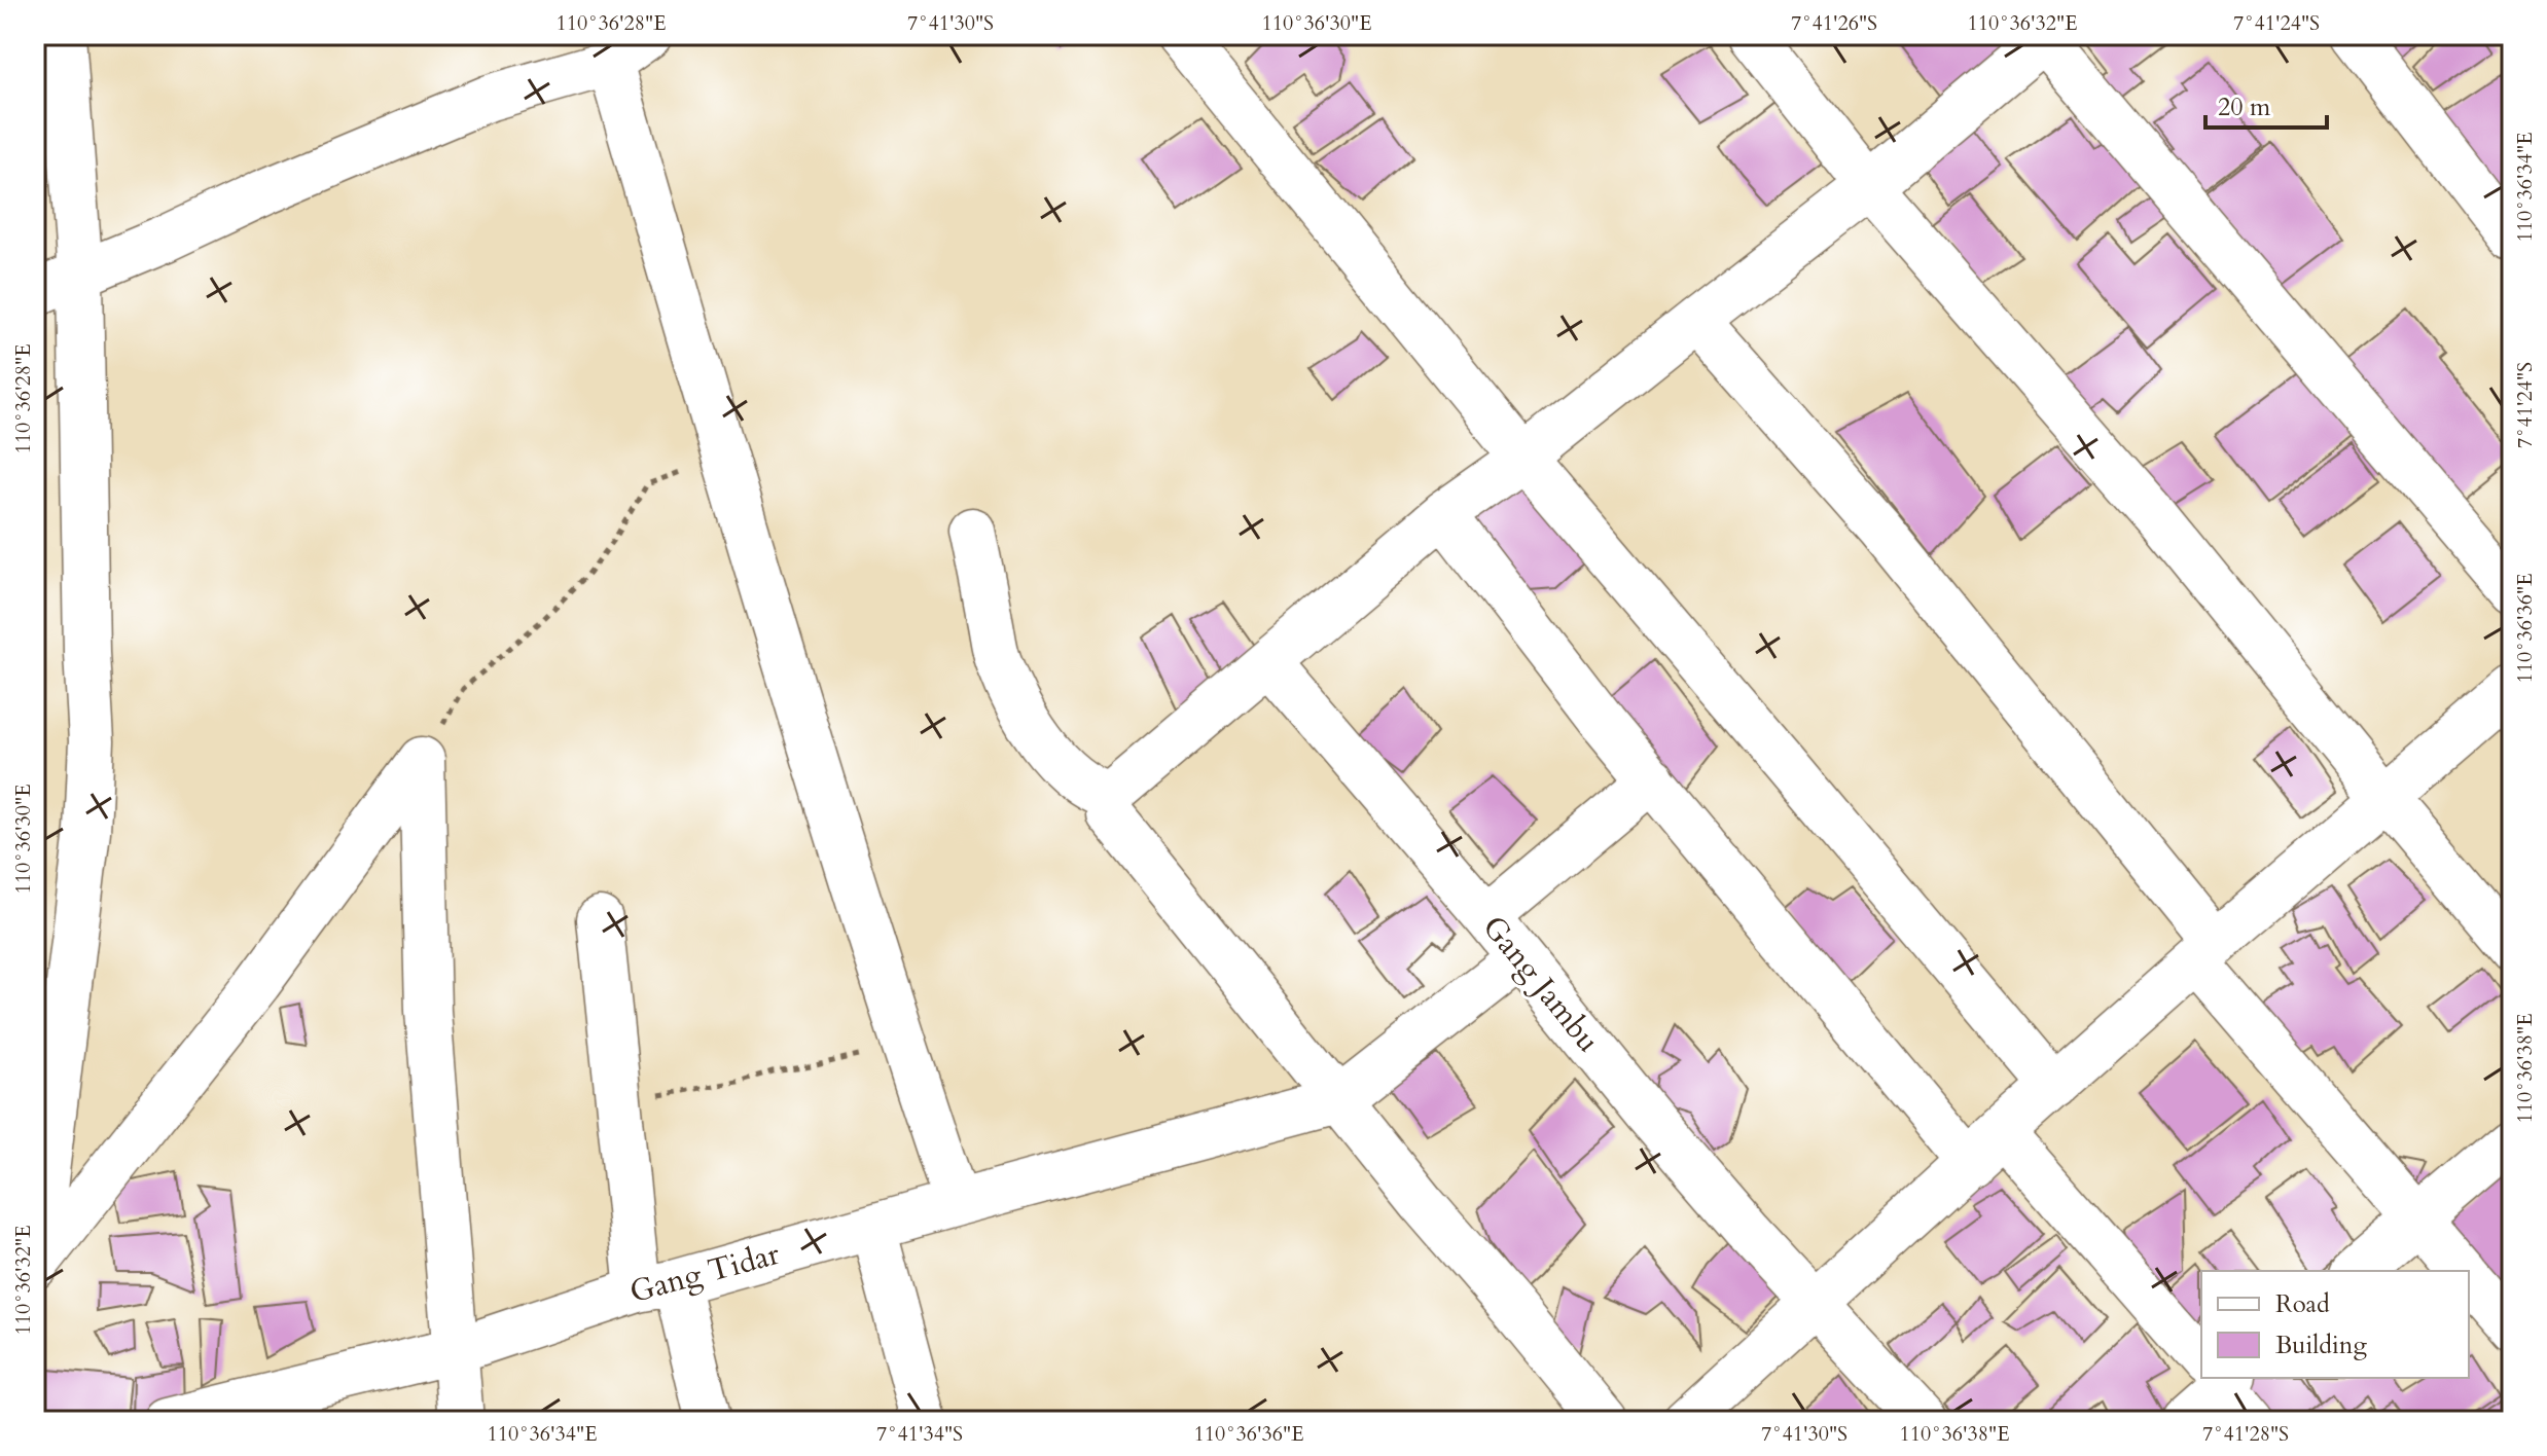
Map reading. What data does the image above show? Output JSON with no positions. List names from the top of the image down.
{
  "streets": {
    "street": ["Gang Jambu", "Gang Tidar"]
  },
  "legend": ["Road", "Building"],
  "scale_bar": "20 m",
  "coordinates": [
    "110°36'28\"E",
    "7°41'30\"S",
    "110°36'30\"E",
    "7°41'26\"S",
    "110°36'32\"E",
    "7°41'24\"S",
    "110°36'34\"E",
    "110°36'36\"E",
    "110°36'38\"E",
    "7°41'34\"S",
    "7°41'28\"S"
  ]
}
